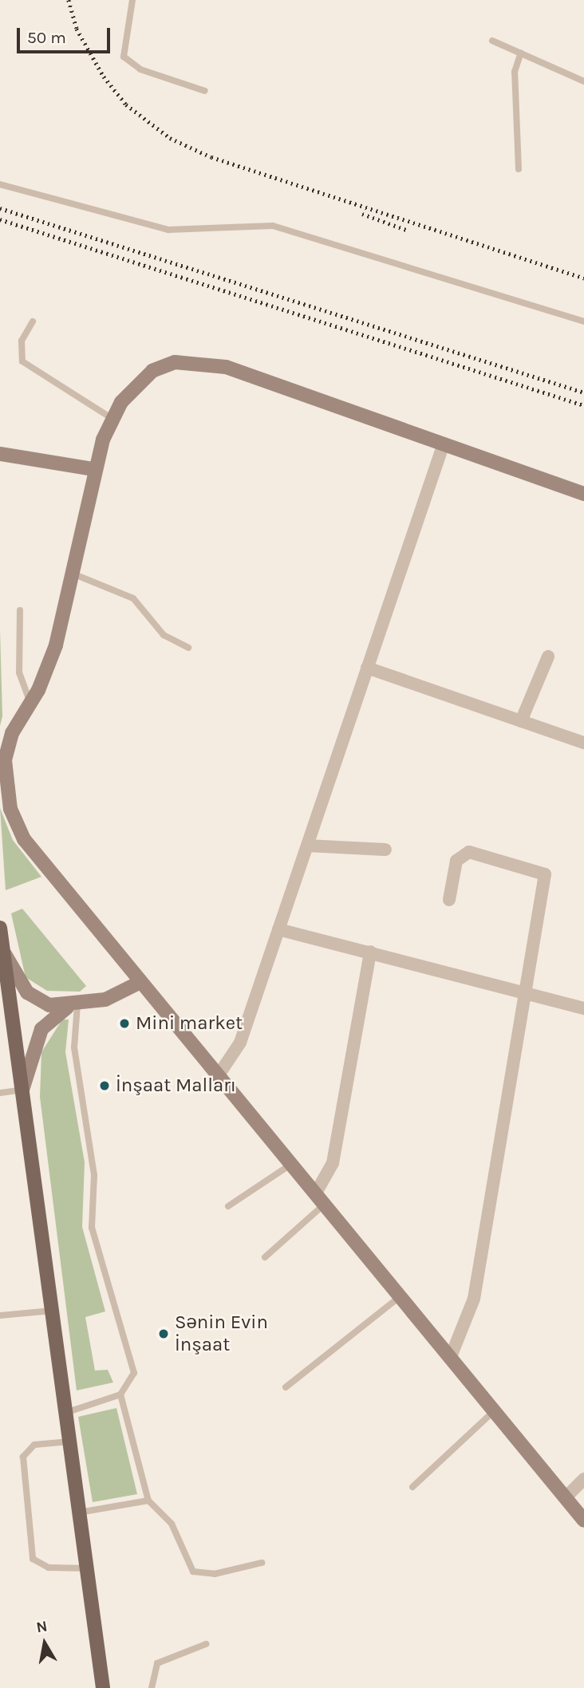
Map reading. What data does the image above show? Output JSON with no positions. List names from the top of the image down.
{
  "places": ["Mini market", "İnşaat Malları", "Sənin Evin İnşaat"],
  "scale_bar": "50 m",
  "north": "top"
}
